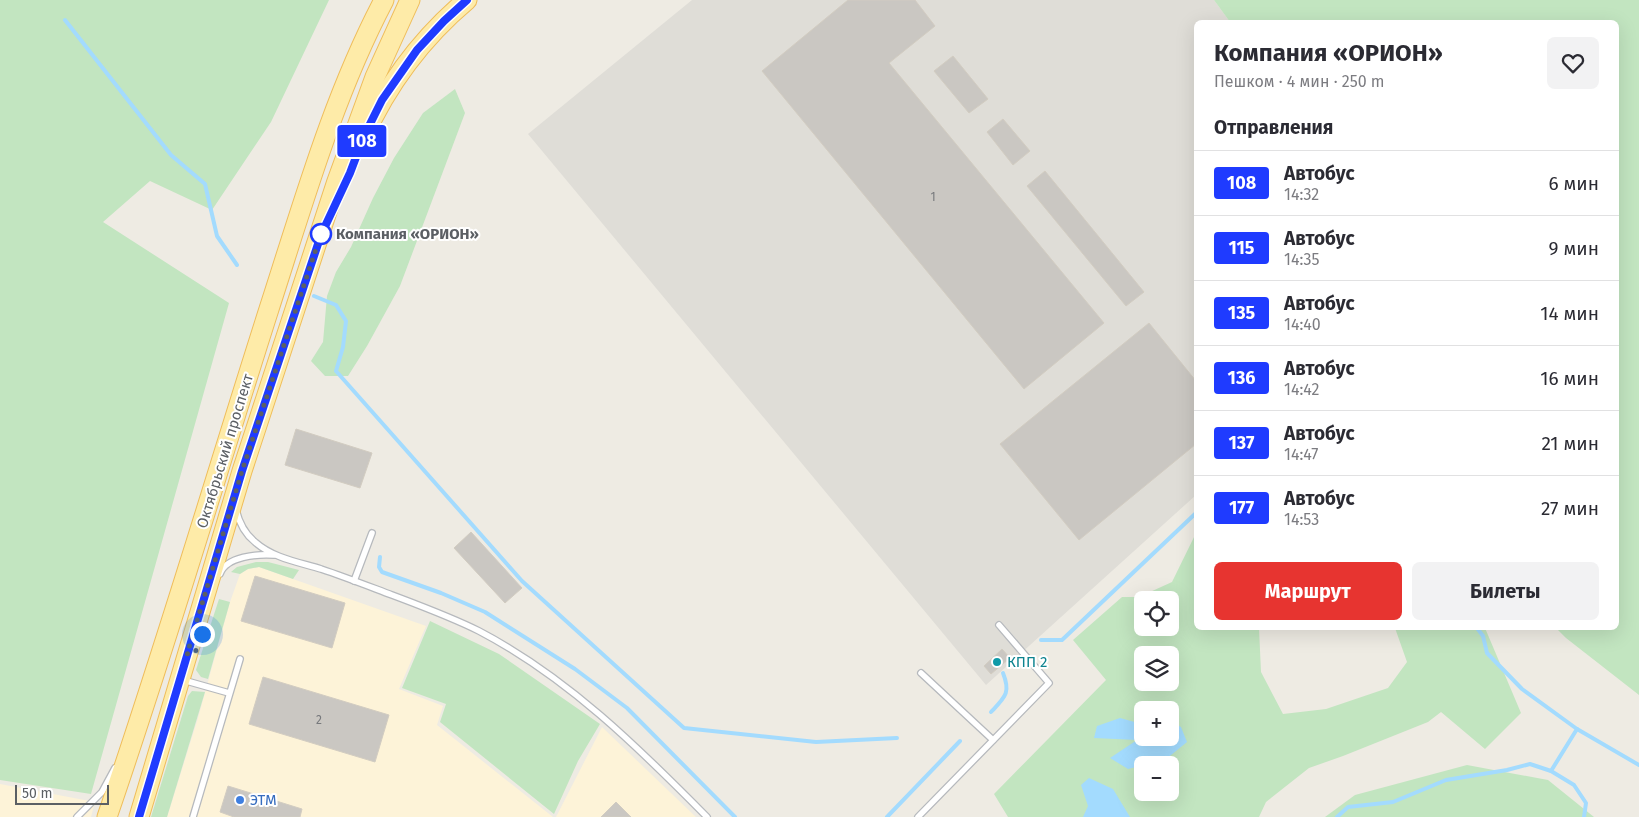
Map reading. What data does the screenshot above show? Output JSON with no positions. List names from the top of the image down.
{
  "streets": {
    "main road": ["Октябрьский проспект"]
  },
  "places": ["Компания «ОРИОН»", "КПП 2", "ЭТМ"],
  "lines": ["bus line 108"],
  "house_numbers": ["1", "2"],
  "scale_bar": "50 m",
  "page": {
    "on_map": "108",
    "heading": [
      ["Компания «ОРИОН»", "Пешком · 4 мин · 250 m"],
      "Отправления"
    ],
    "list": [
      {
        "mark": "108",
        "name": "Автобус",
        "note": "14:32",
        "value": "6 мин"
      },
      {
        "mark": "115",
        "name": "Автобус",
        "note": "14:35",
        "value": "9 мин"
      },
      {
        "mark": "135",
        "name": "Автобус",
        "note": "14:40",
        "value": "14 мин"
      },
      {
        "mark": "136",
        "name": "Автобус",
        "note": "14:42",
        "value": "16 мин"
      },
      {
        "mark": "137",
        "name": "Автобус",
        "note": "14:47",
        "value": "21 мин"
      },
      {
        "mark": "177",
        "name": "Автобус",
        "note": "14:53",
        "value": "27 мин"
      }
    ],
    "buttons": ["Маршрут", "Билеты"],
    "map_buttons": ["+", "−"],
    "scale": "50 m"
  }
}
